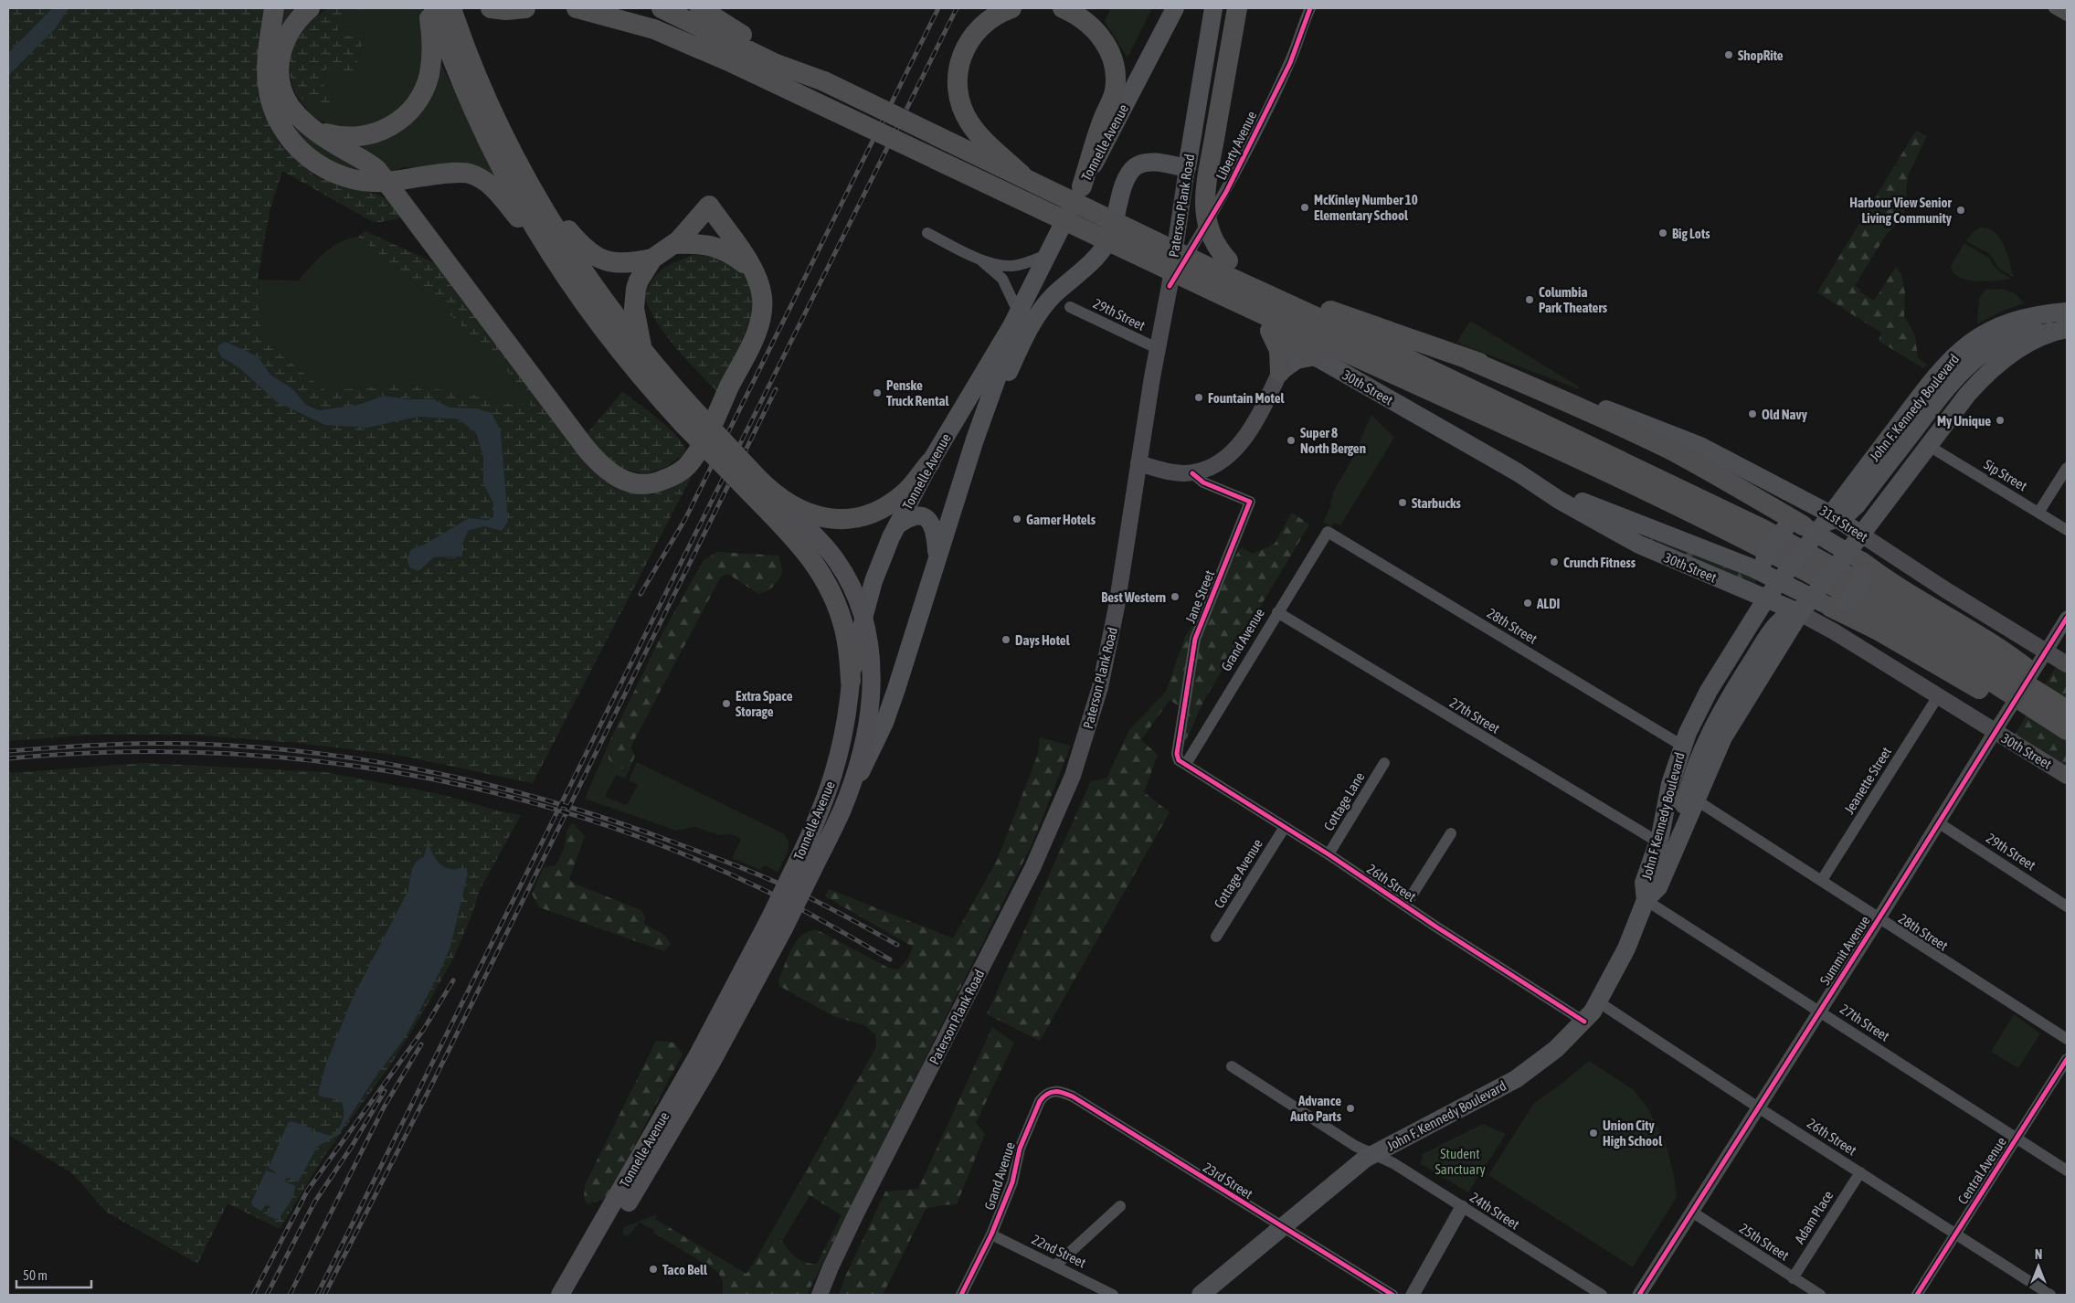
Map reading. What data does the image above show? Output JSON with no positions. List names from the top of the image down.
{
  "streets": {
    "highway": ["Tonnelle Avenue"],
    "main road": [
      "Paterson Plank Road",
      "30th Street",
      "John F. Kennedy Boulevard",
      "31st Street",
      "John F Kennedy Boulevard"
    ],
    "street": [
      "Liberty Avenue",
      "29th Street",
      "Sip Street",
      "Jane Street",
      "28th Street",
      "Grand Avenue",
      "27th Street",
      "Jeanette Street",
      "Cottage Lane",
      "Cottage Avenue",
      "26th Street",
      "Summit Avenue",
      "Central Avenue",
      "23rd Street",
      "24th Street",
      "Adam Place",
      "25th Street",
      "22nd Street"
    ]
  },
  "crossings": [
    ["Liberty Avenue", "Paterson Plank Road"],
    ["Paterson Plank Road", "29th Street"],
    ["29th Street", "Summit Avenue"],
    ["30th Street", "Jeanette Street"],
    ["30th Street", "John F Kennedy Boulevard"],
    ["30th Street", "Summit Avenue"],
    ["John F. Kennedy Boulevard", "31st Street"],
    ["John F. Kennedy Boulevard", "27th Street"],
    ["John F. Kennedy Boulevard", "John F Kennedy Boulevard"],
    ["John F. Kennedy Boulevard", "26th Street"],
    ["John F. Kennedy Boulevard", "23rd Street"],
    ["John F. Kennedy Boulevard", "24th Street"],
    ["31st Street", "John F Kennedy Boulevard"],
    ["31st Street", "Summit Avenue"],
    ["Jane Street", "Grand Avenue"],
    ["Jane Street", "26th Street"],
    ["28th Street", "Grand Avenue"],
    ["28th Street", "Jeanette Street"],
    ["28th Street", "John F Kennedy Boulevard"],
    ["28th Street", "Summit Avenue"],
    ["Grand Avenue", "27th Street"],
    ["Grand Avenue", "26th Street"],
    ["Grand Avenue", "23rd Street"],
    ["Grand Avenue", "22nd Street"],
    ["27th Street", "John F Kennedy Boulevard"],
    ["27th Street", "Summit Avenue"],
    ["27th Street", "Central Avenue"],
    ["Cottage Lane", "26th Street"],
    ["Cottage Avenue", "26th Street"],
    ["26th Street", "Summit Avenue"],
    ["26th Street", "Central Avenue"],
    ["26th Street", "Adam Place"],
    ["Summit Avenue", "25th Street"],
    ["Adam Place", "25th Street"]
  ],
  "parks": ["Student Sanctuary"],
  "places": [
    "ShopRite",
    "McKinley Number 10 Elementary School",
    "Harbour View Senior Living Community",
    "Big Lots",
    "Columbia Park Theaters",
    "Penske Truck Rental",
    "Fountain Motel",
    "Old Navy",
    "My Unique",
    "Super 8 North Bergen",
    "Starbucks",
    "Garner Hotels",
    "Crunch Fitness",
    "Best Western",
    "ALDI",
    "Days Hotel",
    "Extra Space Storage",
    "Advance Auto Parts",
    "Union City High School",
    "Taco Bell"
  ],
  "scale_bar": "50 m",
  "north": "top"
}
